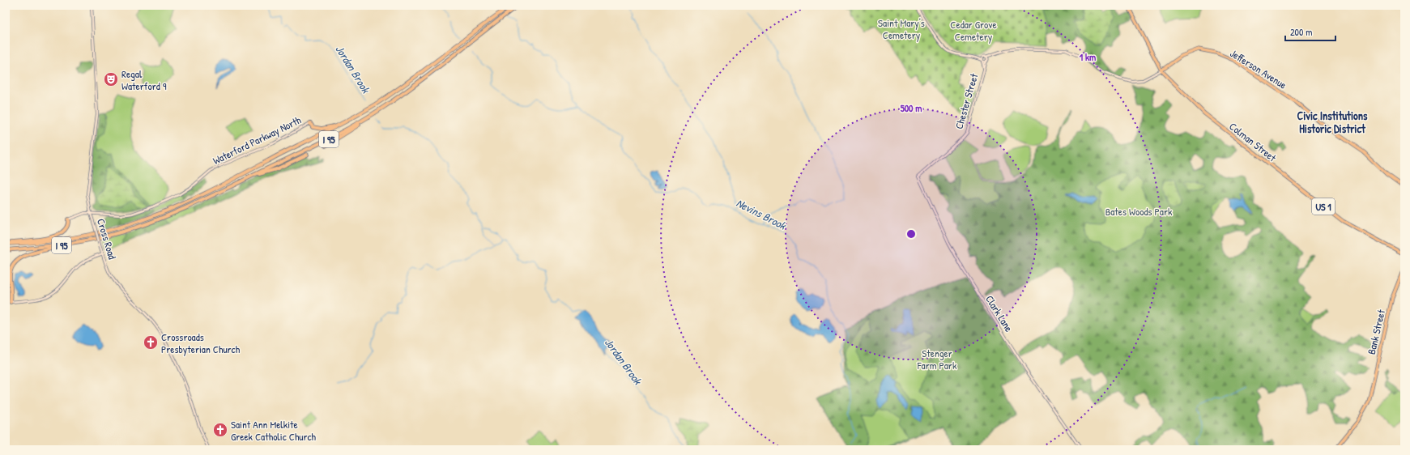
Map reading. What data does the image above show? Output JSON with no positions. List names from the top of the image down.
{
  "streets": {
    "highway": ["I 95"],
    "main road": [
      "Jefferson Avenue",
      "Chester Street",
      "Waterford Parkway North",
      "Colman Street",
      "US 1",
      "Cross Road",
      "Clark Lane",
      "Bank Street"
    ]
  },
  "crossings": [
    ["Jefferson Avenue", "Chester Street"],
    ["Jefferson Avenue", "Colman Street"],
    ["Chester Street", "Clark Lane"],
    ["Waterford Parkway North", "Cross Road"]
  ],
  "districts": ["Civic Institutions Historic District"],
  "water": ["Jordan Brook", "Nevins Brook"],
  "parks": [
    "Saint Mary's Cemetery",
    "Cedar Grove Cemetery",
    "Bates Woods Park",
    "Stenger Farm Park"
  ],
  "places": {
    "theatre": ["Regal Waterford 9"],
    "church": ["Crossroads Presbyterian Church", "Saint Ann Melkite Greek Catholic Church"]
  },
  "scale_bar": "200 m",
  "rings": ["1 km", "500 m"]
}
